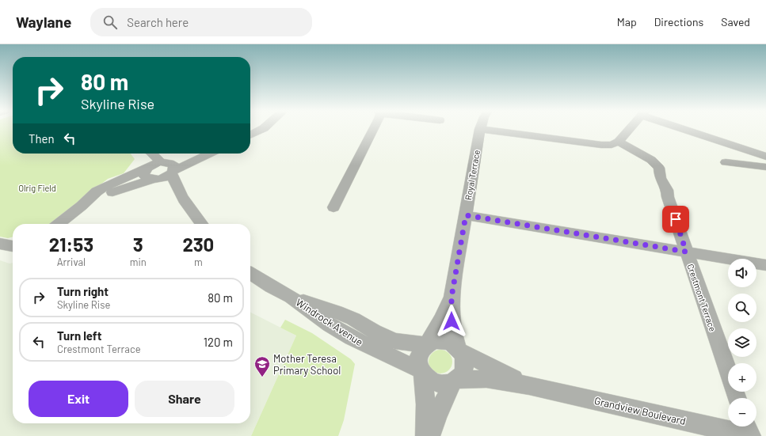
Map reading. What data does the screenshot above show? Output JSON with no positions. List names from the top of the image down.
{
  "streets": {
    "street": [
      "Royal Terrace",
      "Crestmont Terrace",
      "Windrock Avenue",
      "Grandview Boulevard"
    ]
  },
  "crossings": [
    ["Royal Terrace", "Windrock Avenue"],
    ["Royal Terrace", "Grandview Boulevard"],
    ["Windrock Avenue", "Grandview Boulevard"]
  ],
  "parks": ["Olrig Field"],
  "places": {
    "school or university": ["Mother Teresa Primary School"]
  },
  "page": {
    "header": "Waylane",
    "search": "Search here",
    "nav": ["Map", "Directions", "Saved"],
    "turn": ["80 m", "Skyline Rise"],
    "then": "Then",
    "eta": [
      "21:53",
      "Arrival",
      "3",
      "min",
      "230",
      "m"
    ],
    "map_buttons": ["+", "−"],
    "list": [
      {
        "name": "Turn right",
        "note": "Skyline Rise",
        "value": "80 m"
      },
      {
        "name": "Turn left",
        "note": "Crestmont Terrace",
        "value": "120 m"
      }
    ],
    "buttons": ["Exit", "Share"]
  }
}
